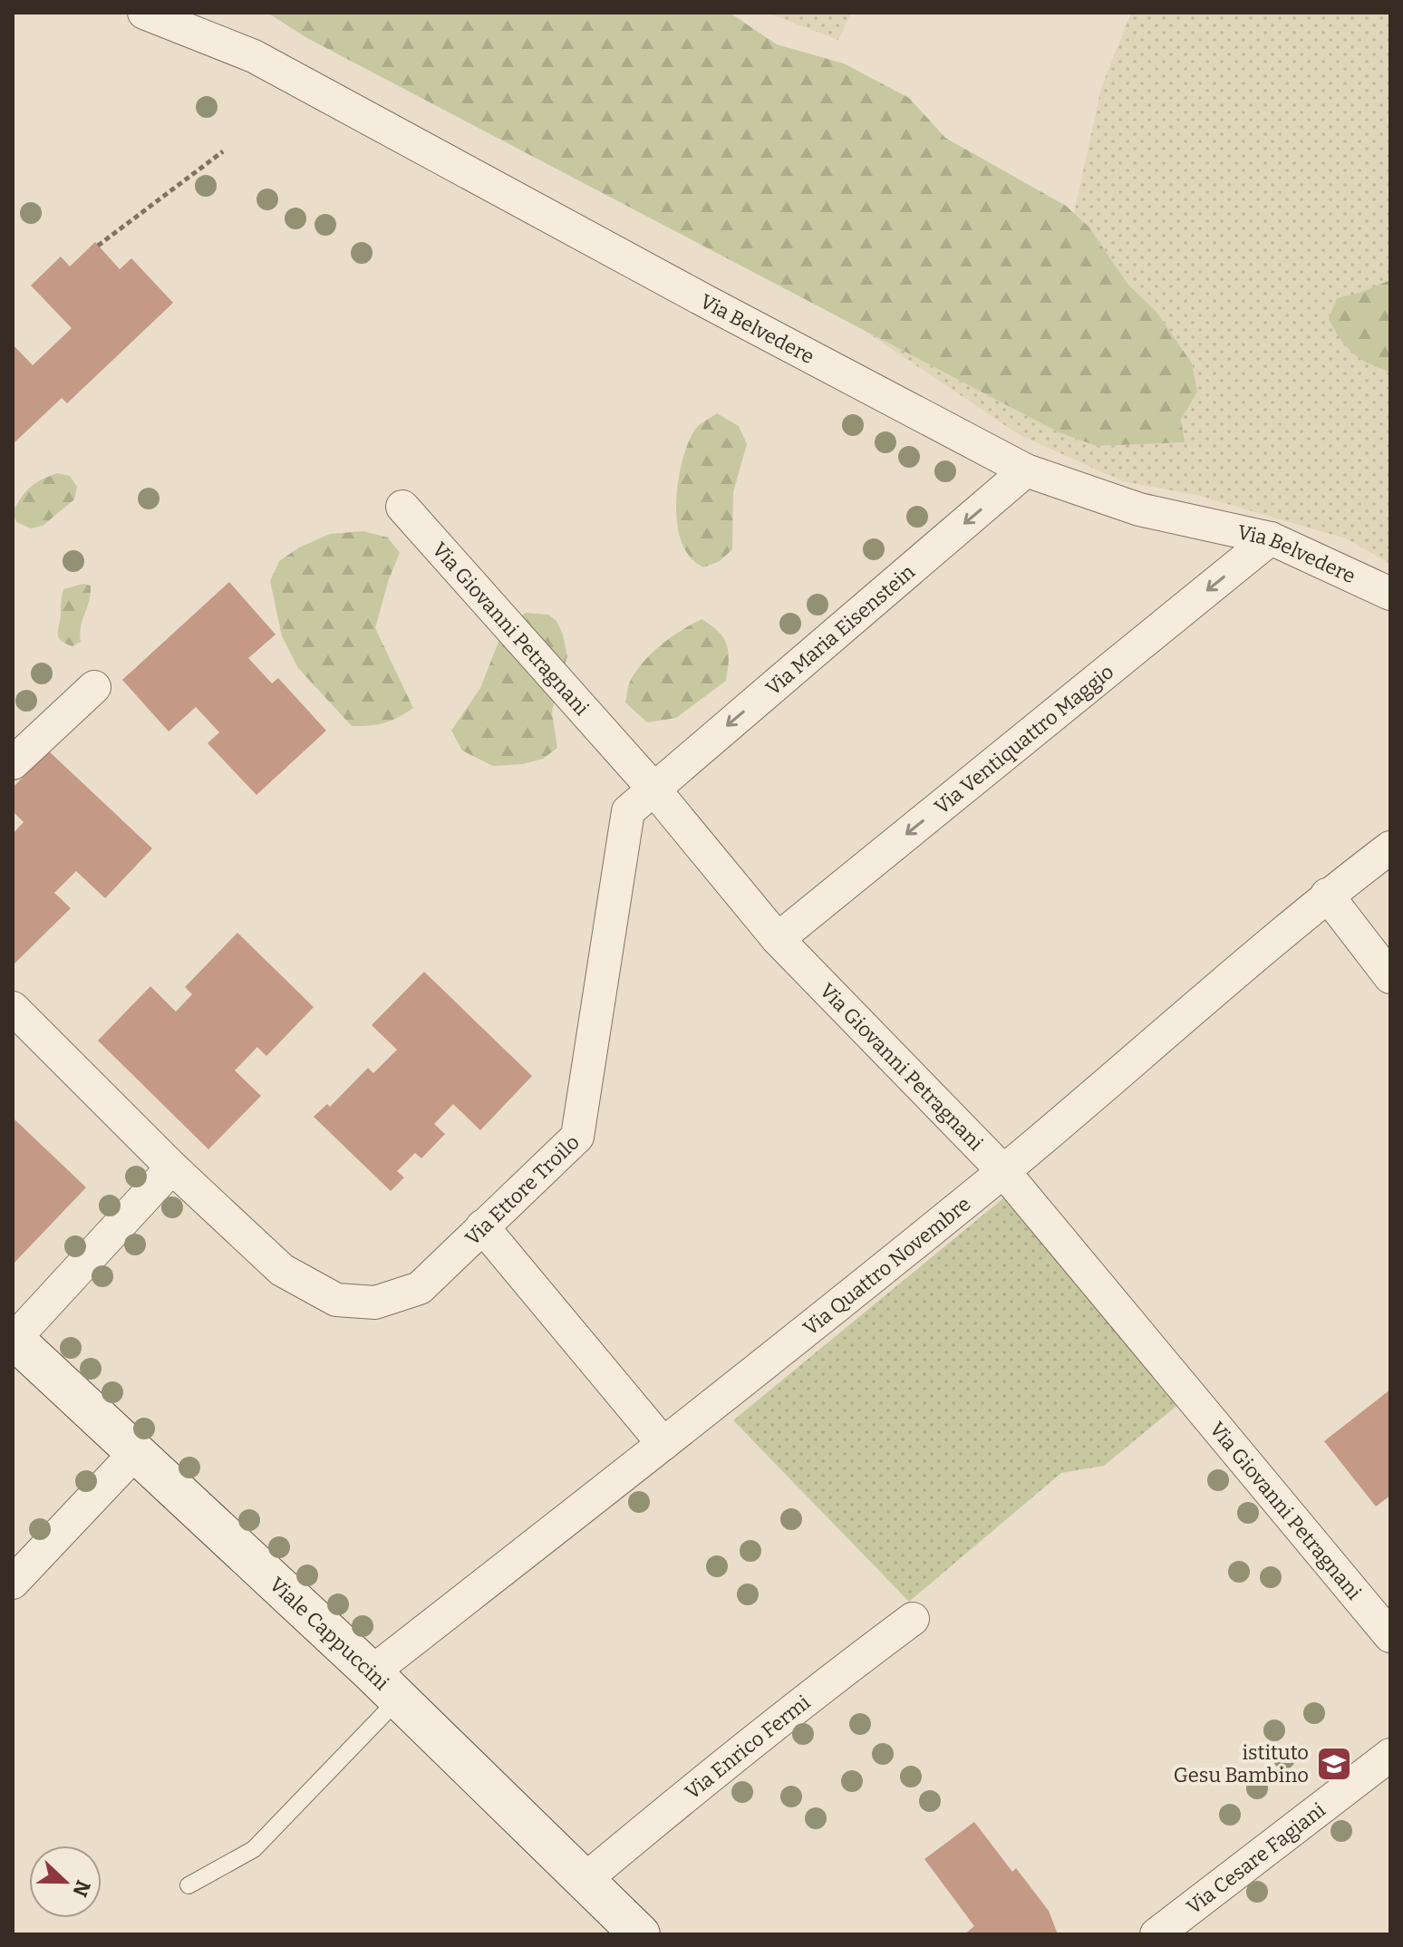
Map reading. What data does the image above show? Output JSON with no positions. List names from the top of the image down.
{
  "streets": {
    "street": [
      "Via Belvedere",
      "Via Giovanni Petragnani",
      "Via Maria Eisenstein",
      "Via Ventiquattro Maggio",
      "Via Ettore Troilo",
      "Via Quattro Novembre",
      "Viale Cappuccini",
      "Via Enrico Fermi",
      "Via Cesare Fagiani"
    ]
  },
  "crossings": [
    ["Via Belvedere", "Via Maria Eisenstein"],
    ["Via Belvedere", "Via Ventiquattro Maggio"],
    ["Via Giovanni Petragnani", "Via Maria Eisenstein"],
    ["Via Giovanni Petragnani", "Via Ventiquattro Maggio"],
    ["Via Giovanni Petragnani", "Via Ettore Troilo"],
    ["Via Giovanni Petragnani", "Via Quattro Novembre"],
    ["Via Maria Eisenstein", "Via Ettore Troilo"],
    ["Via Quattro Novembre", "Viale Cappuccini"],
    ["Viale Cappuccini", "Via Enrico Fermi"]
  ],
  "one_way": ["Via Maria Eisenstein", "Via Ventiquattro Maggio"],
  "places": {
    "school or university": ["istituto Gesu Bambino"]
  },
  "north": "right"
}
